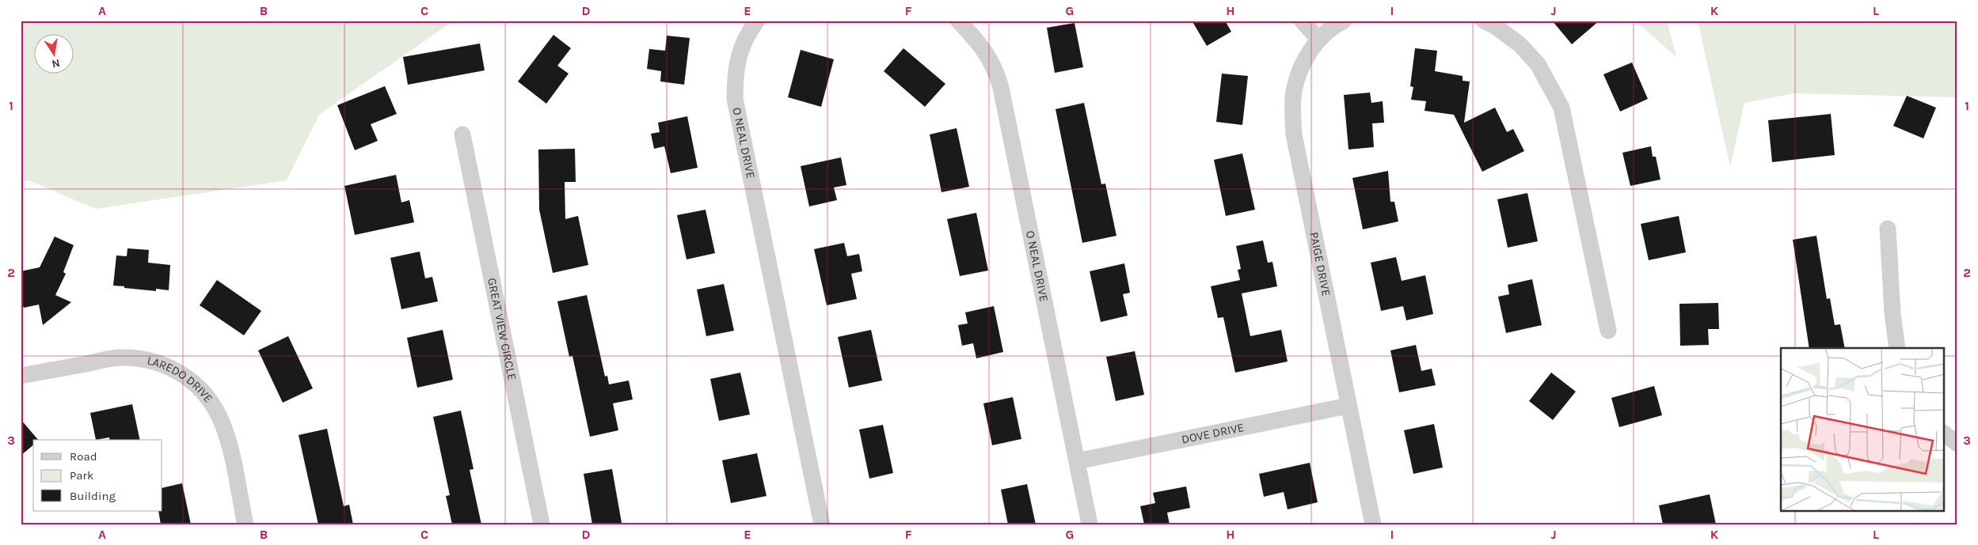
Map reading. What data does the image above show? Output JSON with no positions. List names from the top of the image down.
{
  "streets": {
    "street": [
      "O NEAL DRIVE",
      "PAIGE DRIVE",
      "GREAT VIEW CIRCLE",
      "LAREDO DRIVE",
      "DOVE DRIVE"
    ]
  },
  "crossings": [
    ["O NEAL DRIVE", "DOVE DRIVE"],
    ["PAIGE DRIVE", "DOVE DRIVE"]
  ],
  "legend": ["Road", "Park", "Building"],
  "north": "bottom",
  "grid": {
    "columns": [
      "A",
      "B",
      "C",
      "D",
      "E",
      "F",
      "G",
      "H",
      "I",
      "J",
      "K",
      "L"
    ],
    "rows": ["1", "2", "3"]
  }
}
